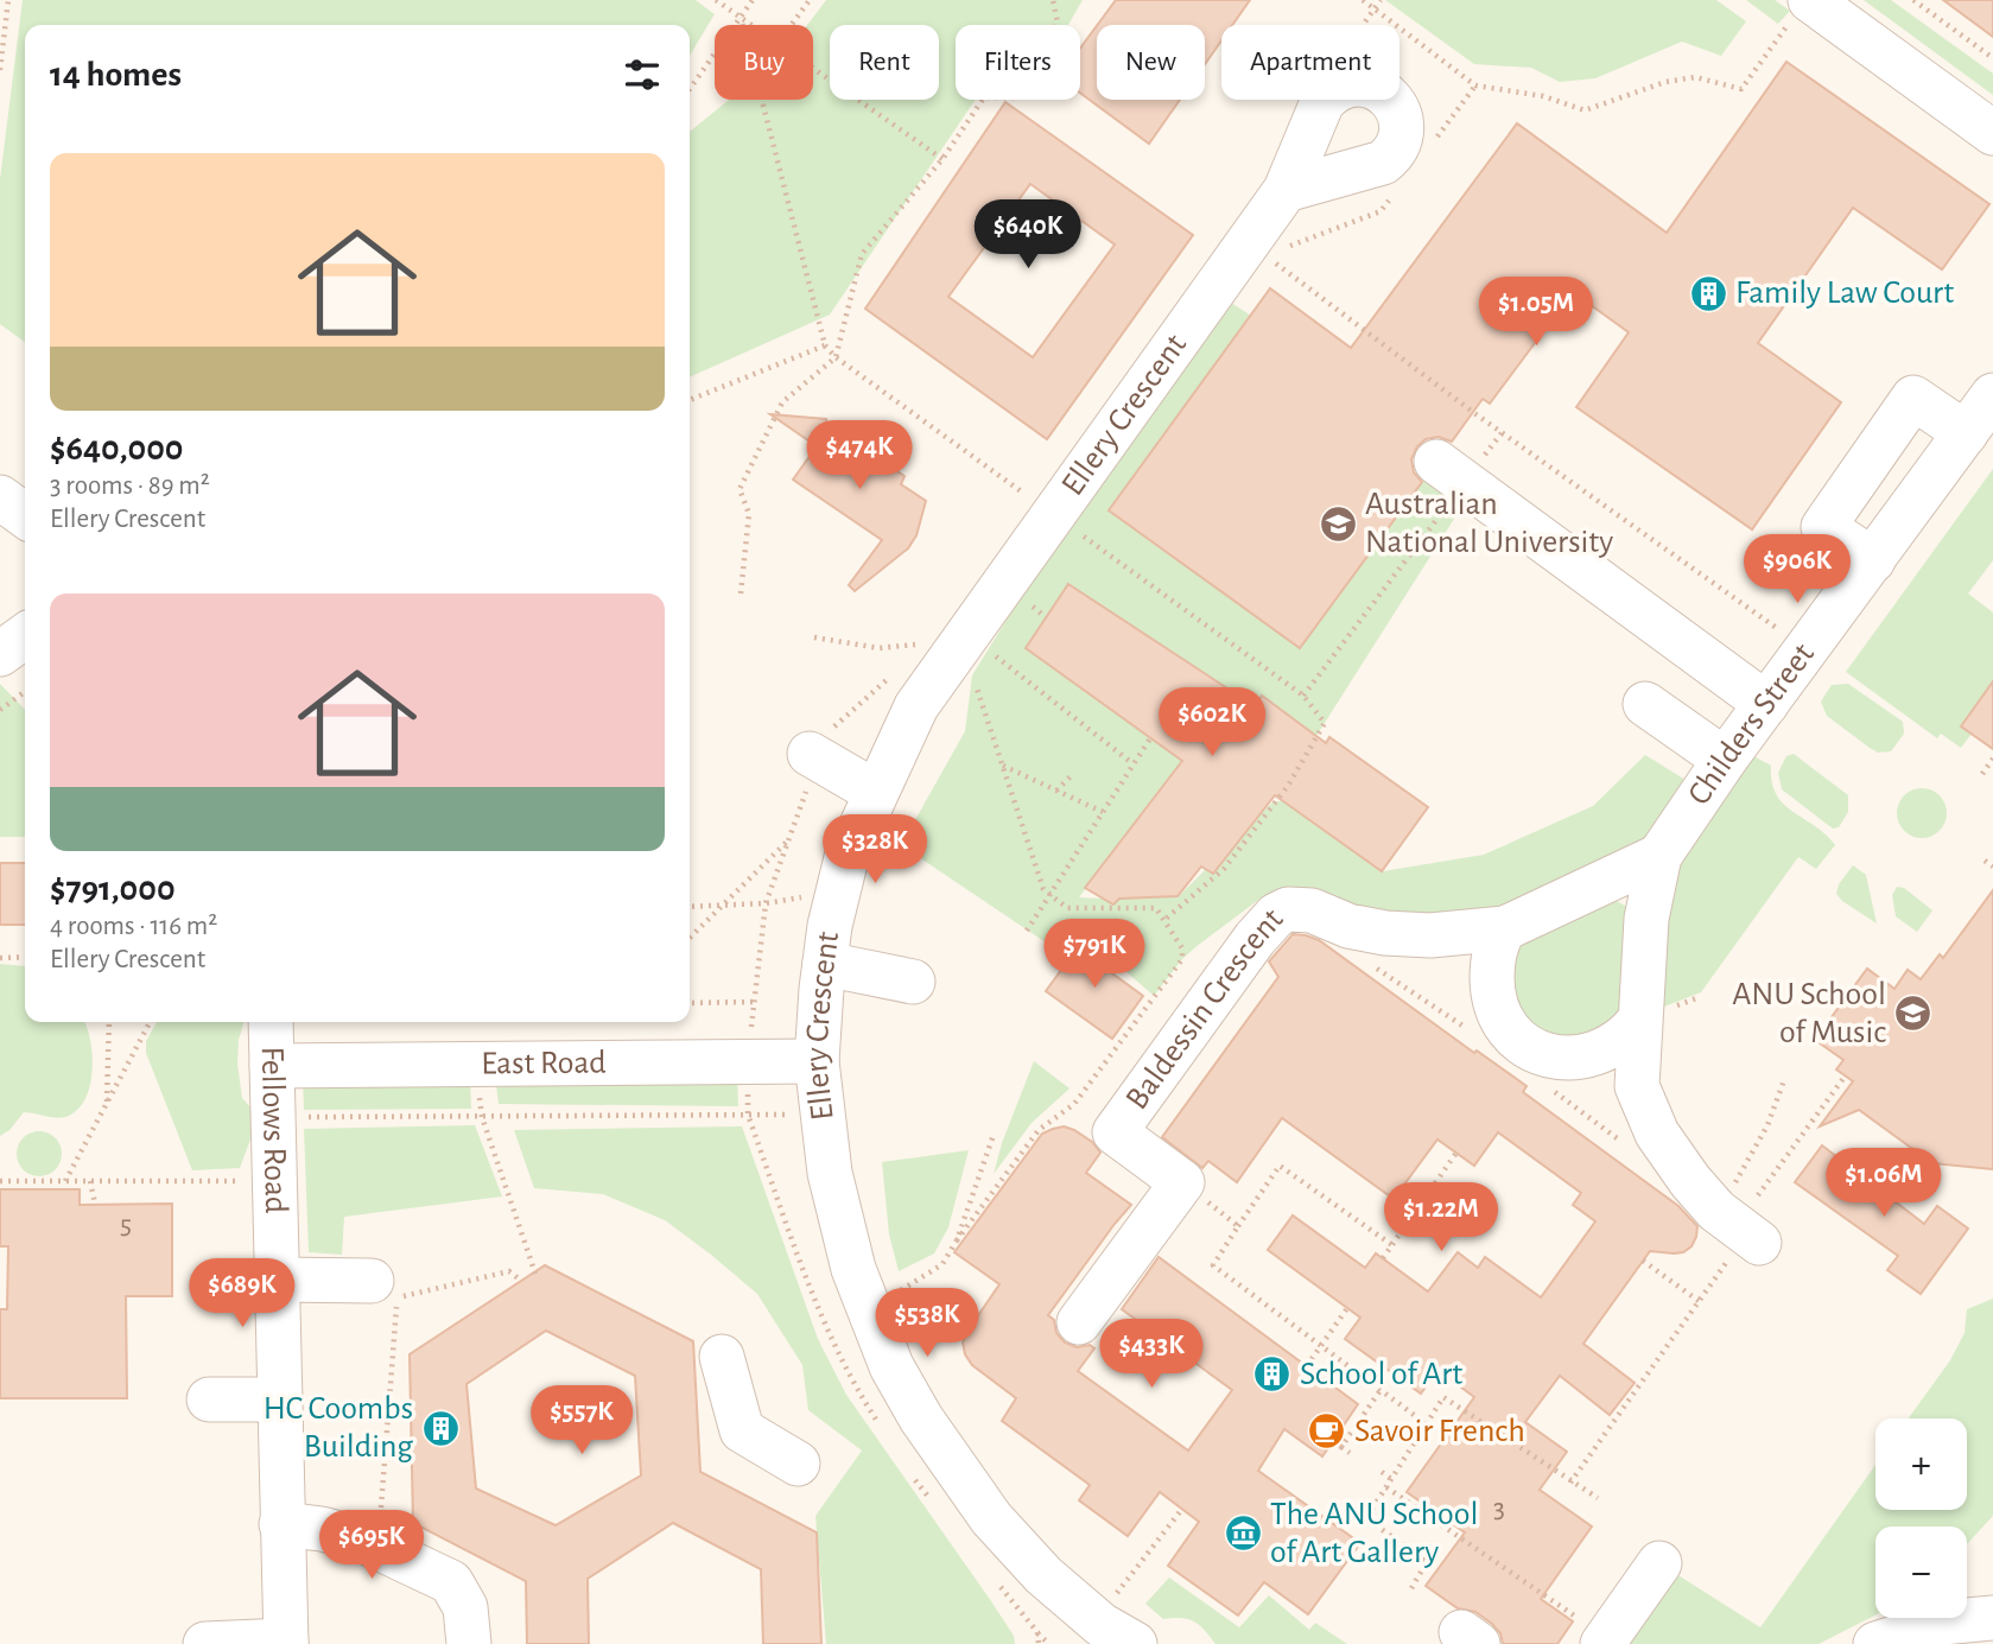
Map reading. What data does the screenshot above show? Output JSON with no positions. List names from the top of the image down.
{
  "streets": {
    "street": [
      "Ellery Crescent",
      "Childers Street",
      "Baldessin Crescent",
      "East Road",
      "Fellows Road"
    ]
  },
  "crossings": [
    ["Ellery Crescent", "East Road"],
    ["Childers Street", "Baldessin Crescent"],
    ["East Road", "Fellows Road"]
  ],
  "places": {
    "building": ["Family Law Court", "School of Art", "HC Coombs Building"],
    "school or university": ["Australian National University", "ANU School of Music"],
    "cafe": ["Savoir French"],
    "museum": ["The ANU School of Art Gallery"]
  },
  "house_numbers": ["5", "3"],
  "page": {
    "chip": [
      "Buy",
      "Rent",
      "Filters",
      "New",
      "Apartment"
    ],
    "heading": "14 homes",
    "list": [
      {
        "name": "$640,000",
        "note": "3 rooms · 89 m² · Ellery Crescent"
      },
      {
        "name": "$791,000",
        "note": "4 rooms · 116 m² · Ellery Crescent"
      }
    ],
    "price": [
      "$640K",
      "$1.05M",
      "$474K",
      "$906K",
      "$602K",
      "$328K",
      "$791K",
      "$1.06M",
      "$1.22M",
      "$689K",
      "$538K",
      "$433K",
      "$557K",
      "$695K"
    ],
    "map_buttons": ["+", "−"]
  }
}
